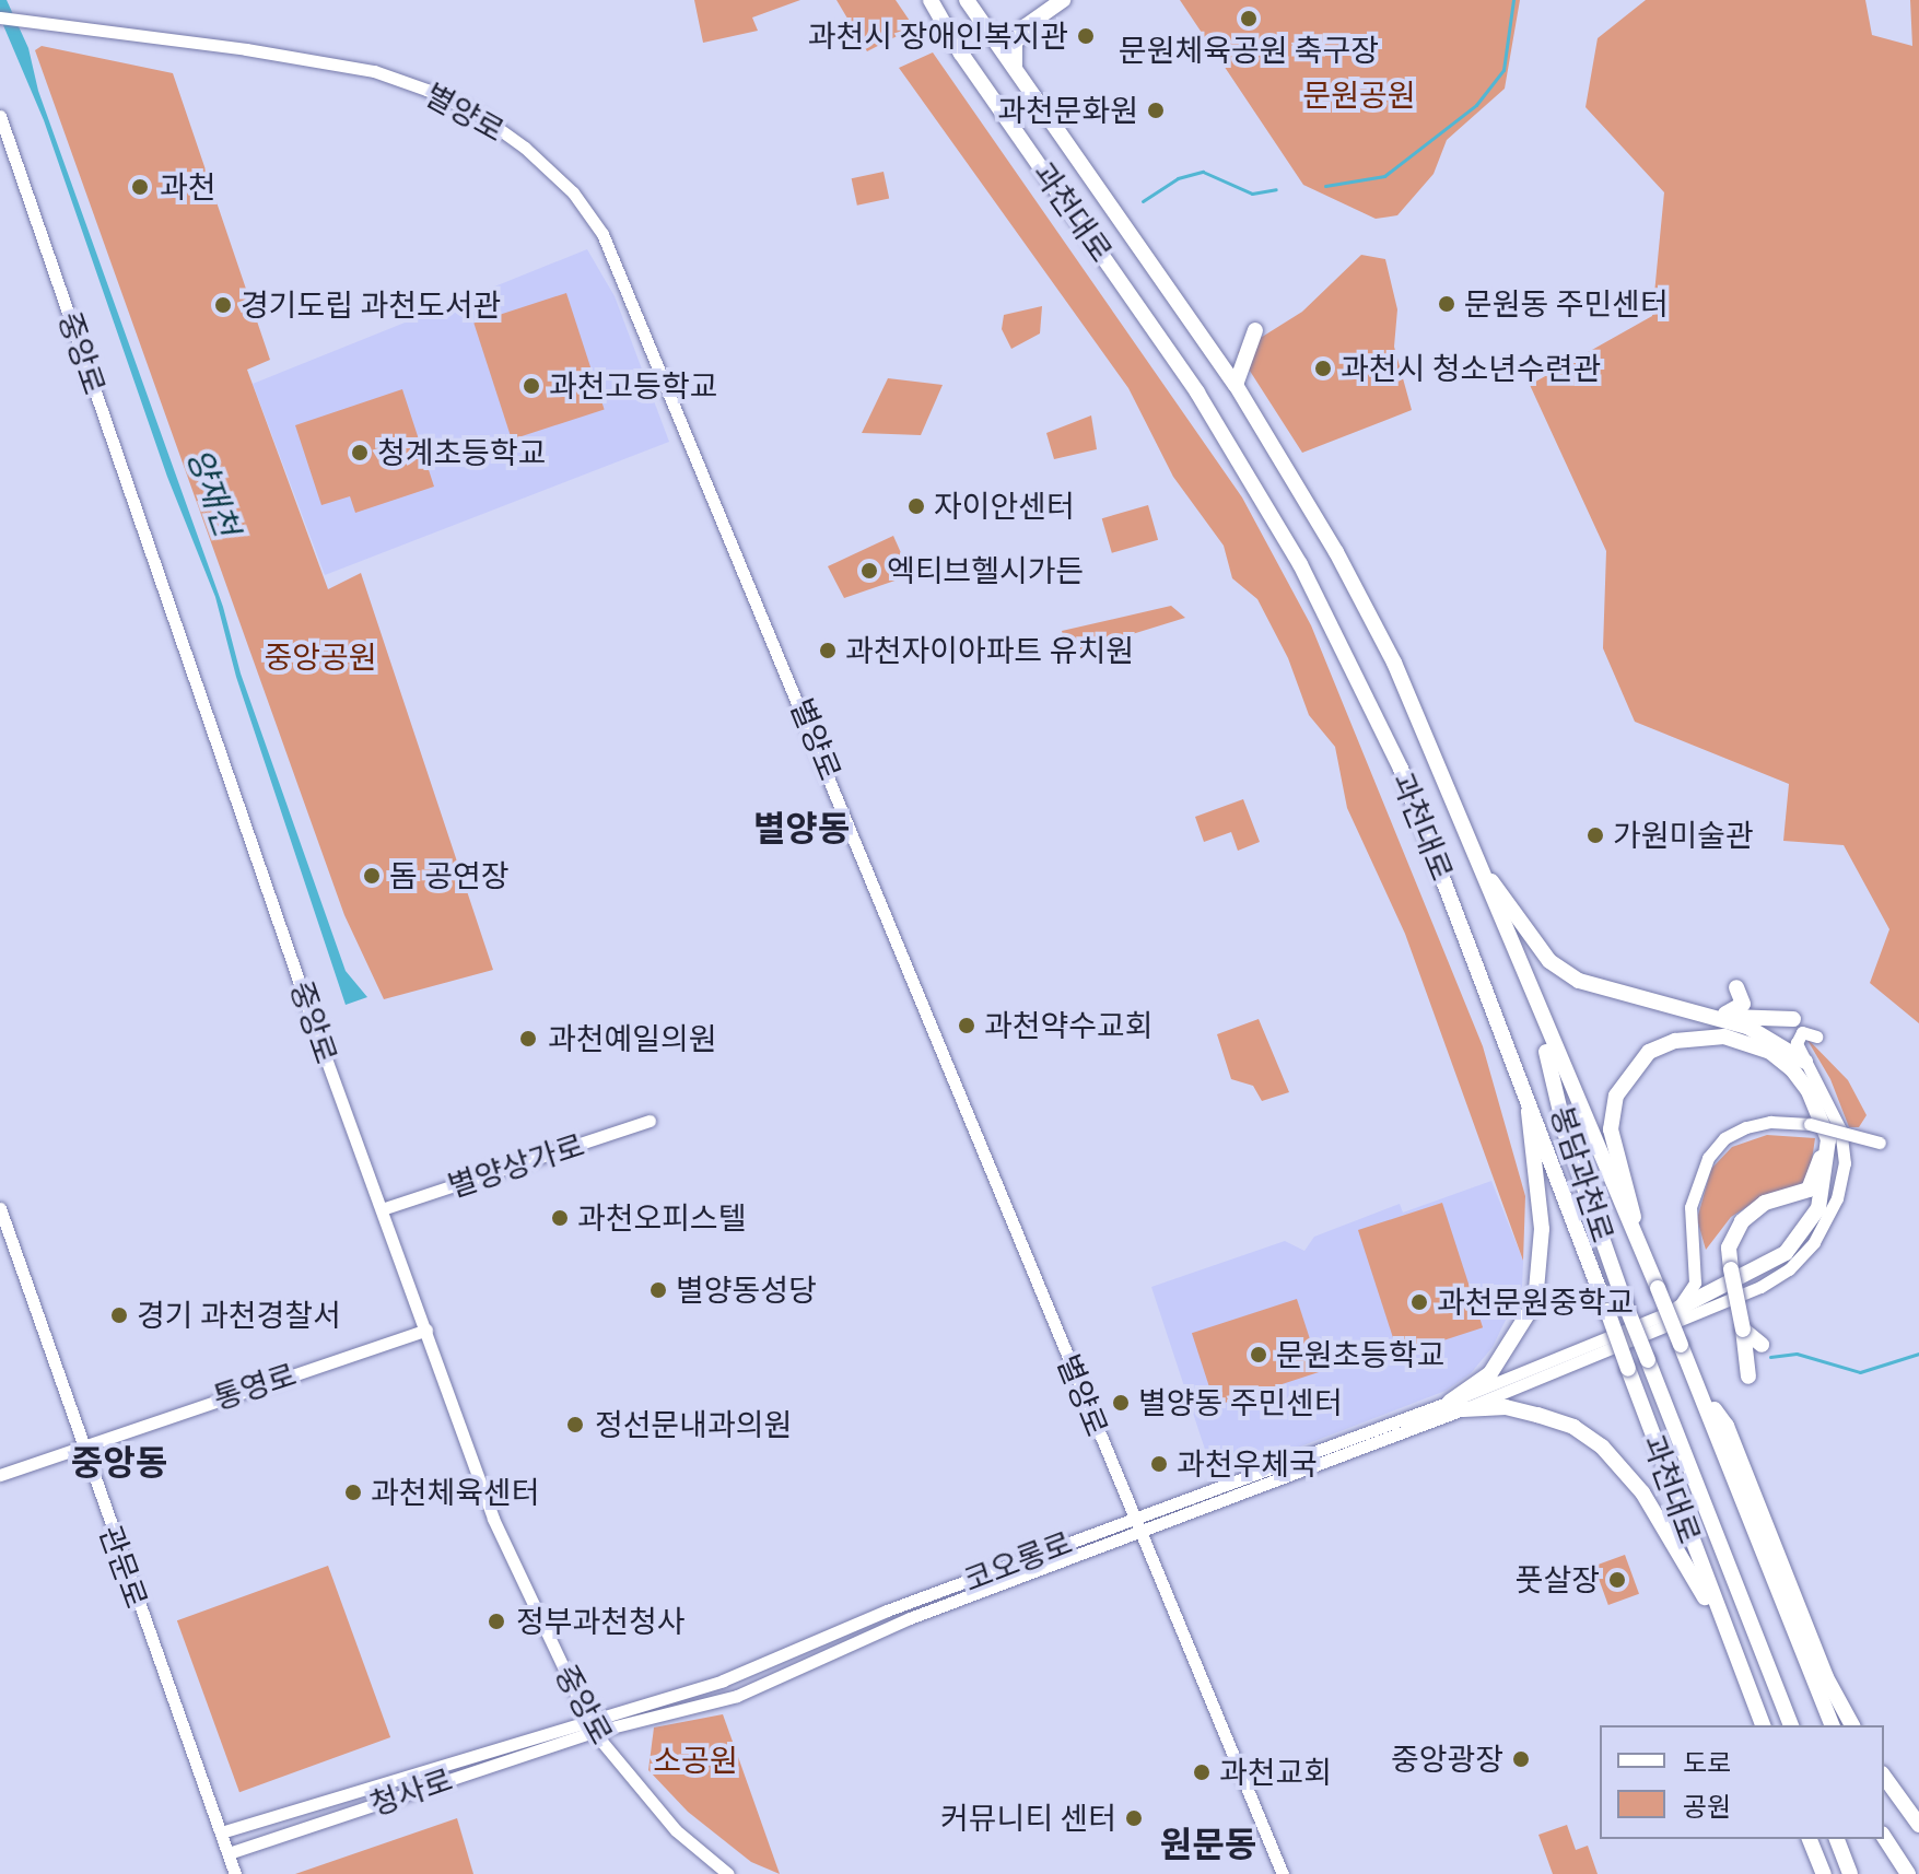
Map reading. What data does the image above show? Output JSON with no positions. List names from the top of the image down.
{
  "streets": {
    "highway": ["과천대로", "봉담과천로"],
    "street": [
      "별양로",
      "중앙로",
      "별양상가로",
      "통영로",
      "코오롱로",
      "관문로",
      "청사로"
    ]
  },
  "crossings": [
    ["별양로", "코오롱로"],
    ["별양로", "청사로"],
    ["과천대로", "봉담과천로"],
    ["중앙로", "별양상가로"],
    ["중앙로", "통영로"],
    ["중앙로", "코오롱로"],
    ["중앙로", "청사로"],
    ["통영로", "관문로"],
    ["코오롱로", "청사로"],
    ["관문로", "청사로"]
  ],
  "districts": ["별양동", "중앙동", "원문동"],
  "water": ["양재천"],
  "parks": ["문원공원", "중앙공원", "소공원"],
  "places": [
    "문원체육공원 축구장",
    "과천시 장애인복지관",
    "과천문화원",
    "과천",
    "문원동 주민센터",
    "경기도립 과천도서관",
    "과천시 청소년수련관",
    "과천고등학교",
    "청계초등학교",
    "자이안센터",
    "엑티브헬시가든",
    "과천자이아파트 유치원",
    "가원미술관",
    "돔 공연장",
    "과천약수교회",
    "과천예일의원",
    "과천오피스텔",
    "별양동성당",
    "과천문원중학교",
    "경기 과천경찰서",
    "문원초등학교",
    "별양동 주민센터",
    "정선문내과의원",
    "과천우체국",
    "과천체육센터",
    "풋살장",
    "정부과천청사",
    "중앙광장",
    "과천교회",
    "커뮤니티 센터"
  ],
  "legend": ["도로", "공원"]
}
